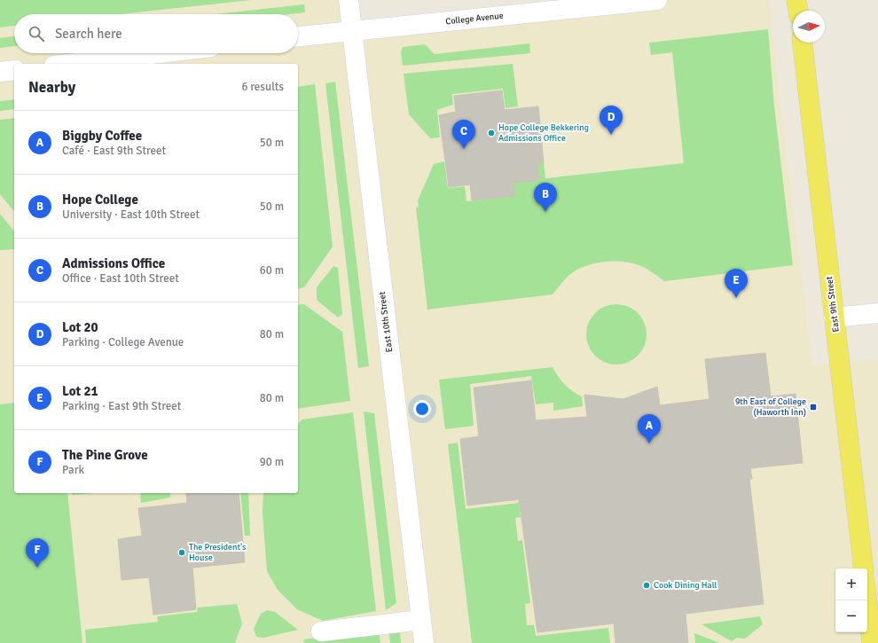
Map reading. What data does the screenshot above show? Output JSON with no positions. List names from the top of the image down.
{
  "streets": {
    "main road": ["East 9th Street"],
    "street": ["College Avenue", "East 10th Street"]
  },
  "crossings": [
    ["College Avenue", "East 10th Street"]
  ],
  "places": {
    "other": ["Hope College Bekkering Admissions Office", "The President's House", "Cook Dining Hall"],
    "transit": ["9th East of College (Haworth Inn)"]
  },
  "north": "right",
  "page": {
    "search": "Search here",
    "heading": ["Nearby", "6 results"],
    "pins": [
      "D",
      "C",
      "B",
      "E",
      "A",
      "F"
    ],
    "list": [
      {
        "mark": "A",
        "name": "Biggby Coffee",
        "note": "Café · East 9th Street",
        "value": "50 m"
      },
      {
        "mark": "B",
        "name": "Hope College",
        "note": "University · East 10th Street",
        "value": "50 m"
      },
      {
        "mark": "C",
        "name": "Admissions Office",
        "note": "Office · East 10th Street",
        "value": "60 m"
      },
      {
        "mark": "D",
        "name": "Lot 20",
        "note": "Parking · College Avenue",
        "value": "80 m"
      },
      {
        "mark": "E",
        "name": "Lot 21",
        "note": "Parking · East 9th Street",
        "value": "80 m"
      },
      {
        "mark": "F",
        "name": "The Pine Grove",
        "note": "Park",
        "value": "90 m"
      }
    ],
    "map_buttons": ["+", "−"]
  }
}
